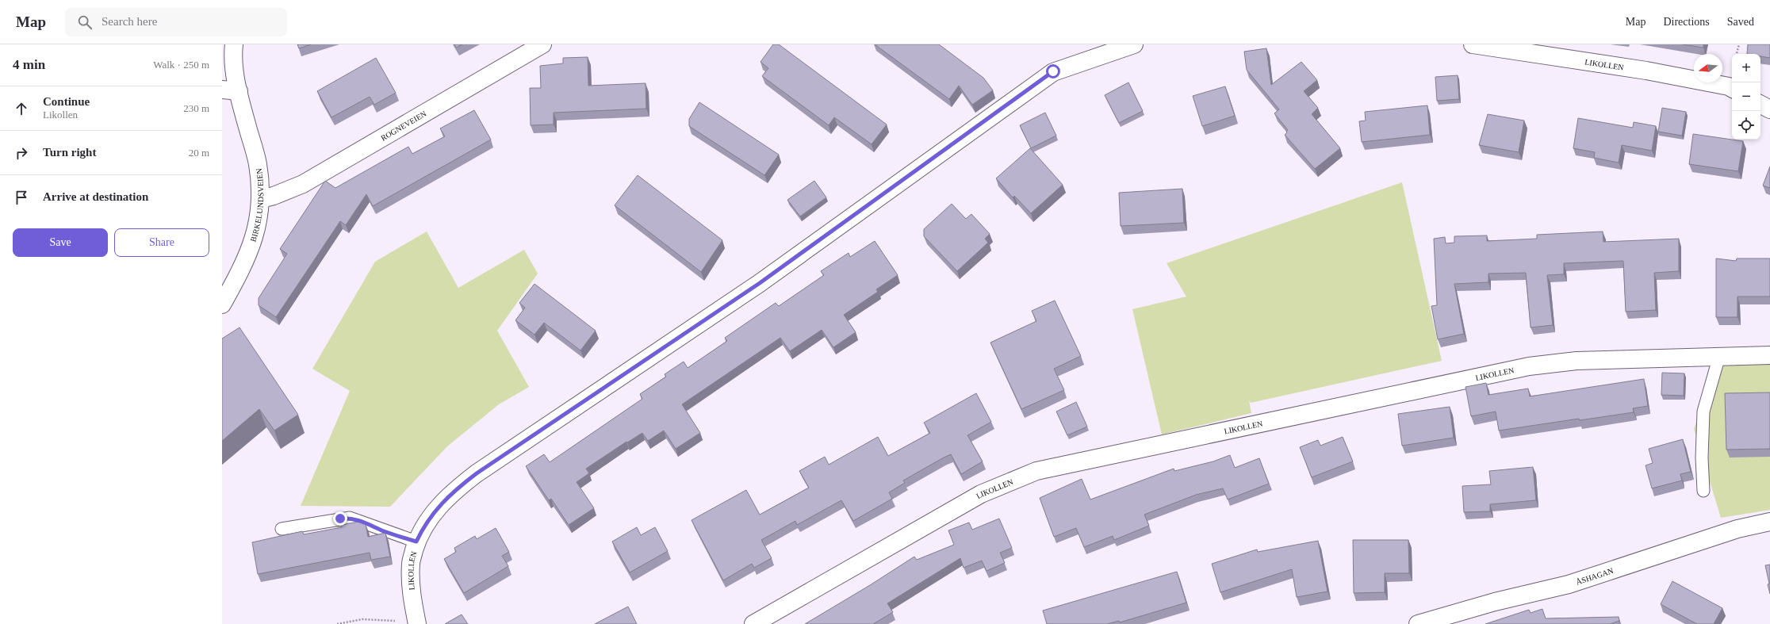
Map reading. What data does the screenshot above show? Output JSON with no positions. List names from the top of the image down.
{
  "streets": {
    "street": [
      "LIKOLLEN",
      "ROGNEVEIEN",
      "BIRKELUNDSVEIEN",
      "ÅSHAGAN"
    ]
  },
  "crossings": [
    ["ROGNEVEIEN", "BIRKELUNDSVEIEN"]
  ],
  "north": "left",
  "page": {
    "header": "Map",
    "search": "Search here",
    "nav": ["Map", "Directions", "Saved"],
    "heading": ["4 min", "Walk · 250 m"],
    "map_buttons": ["+", "−"],
    "list": [
      ["Continue", "Likollen", "230 m"],
      ["Turn right", "20 m"],
      "Arrive at destination"
    ],
    "buttons": ["Save", "Share"]
  }
}
